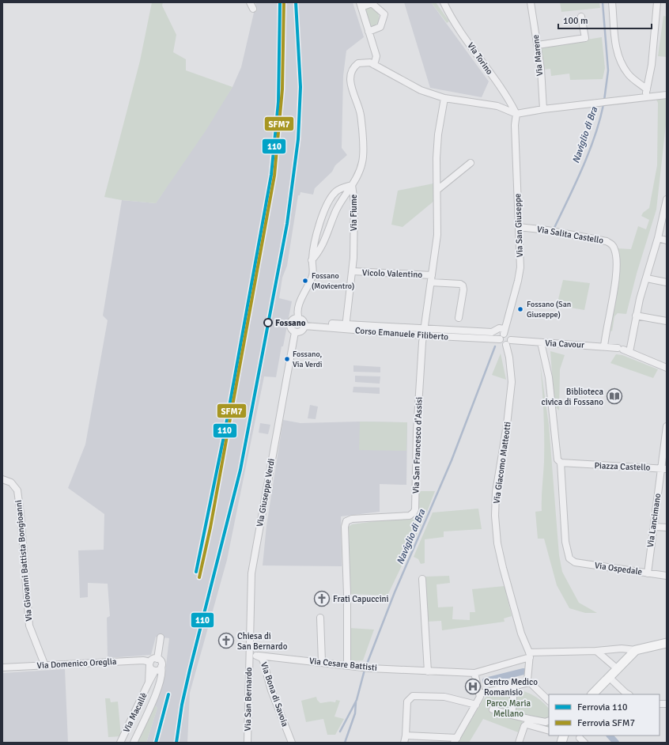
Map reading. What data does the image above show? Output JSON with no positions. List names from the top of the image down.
{
  "streets": {
    "street": [
      "Via Marene",
      "Via Torino",
      "Via Fiume",
      "Via San Giuseppe",
      "Via Salita Castello",
      "Vicolo Valentino",
      "Corso Emanuele Filiberto",
      "Via Cavour",
      "Via San Francesco d'Assisi",
      "Via Giacomo Matteotti",
      "Piazza Castello",
      "Via Giuseppe Verdi",
      "Via Lancimano",
      "Via Giovanni Battista Bongioanni",
      "Via Ospedale",
      "Via Domenico Oreglia",
      "Via Cesare Battisti",
      "Via Bona di Savoia",
      "Via San Bernardo",
      "Via Macallè"
    ]
  },
  "crossings": [
    ["Via Torino", "Via San Giuseppe"],
    ["Via Fiume", "Vicolo Valentino"],
    ["Via Fiume", "Corso Emanuele Filiberto"],
    ["Via San Giuseppe", "Via Salita Castello"],
    ["Via San Giuseppe", "Corso Emanuele Filiberto"],
    ["Via Salita Castello", "Via Cavour"],
    ["Corso Emanuele Filiberto", "Via San Francesco d'Assisi"],
    ["Corso Emanuele Filiberto", "Via Giuseppe Verdi"],
    ["Via Cavour", "Via Giacomo Matteotti"],
    ["Via San Francesco d'Assisi", "Via Cesare Battisti"],
    ["Via Giacomo Matteotti", "Via Cesare Battisti"],
    ["Piazza Castello", "Via Lancimano"],
    ["Piazza Castello", "Via Ospedale"],
    ["Via Giuseppe Verdi", "Via Bona di Savoia"],
    ["Via Giuseppe Verdi", "Via San Bernardo"],
    ["Via Lancimano", "Via Ospedale"],
    ["Via Giovanni Battista Bongioanni", "Via Domenico Oreglia"],
    ["Via Domenico Oreglia", "Via Macallè"],
    ["Via Cesare Battisti", "Via Bona di Savoia"],
    ["Via Bona di Savoia", "Via San Bernardo"]
  ],
  "water": ["Naviglio di Bra"],
  "parks": ["Parco Maria Mellano"],
  "places": {
    "other": [
      "Fossano (Movicentro)",
      "Fossano (San Giuseppe)",
      "Fossano",
      "Fossano, Via Verdi"
    ],
    "library": ["Biblioteca civica di Fossano"],
    "church": ["Frati Capuccini", "Chiesa di San Bernardo"],
    "hospital": ["Centro Medico Romanisio"]
  },
  "lines": ["rail line 110", "rail line SFM7"],
  "legend": ["Ferrovia 110", "Ferrovia SFM7"],
  "scale_bar": "100 m"
}
